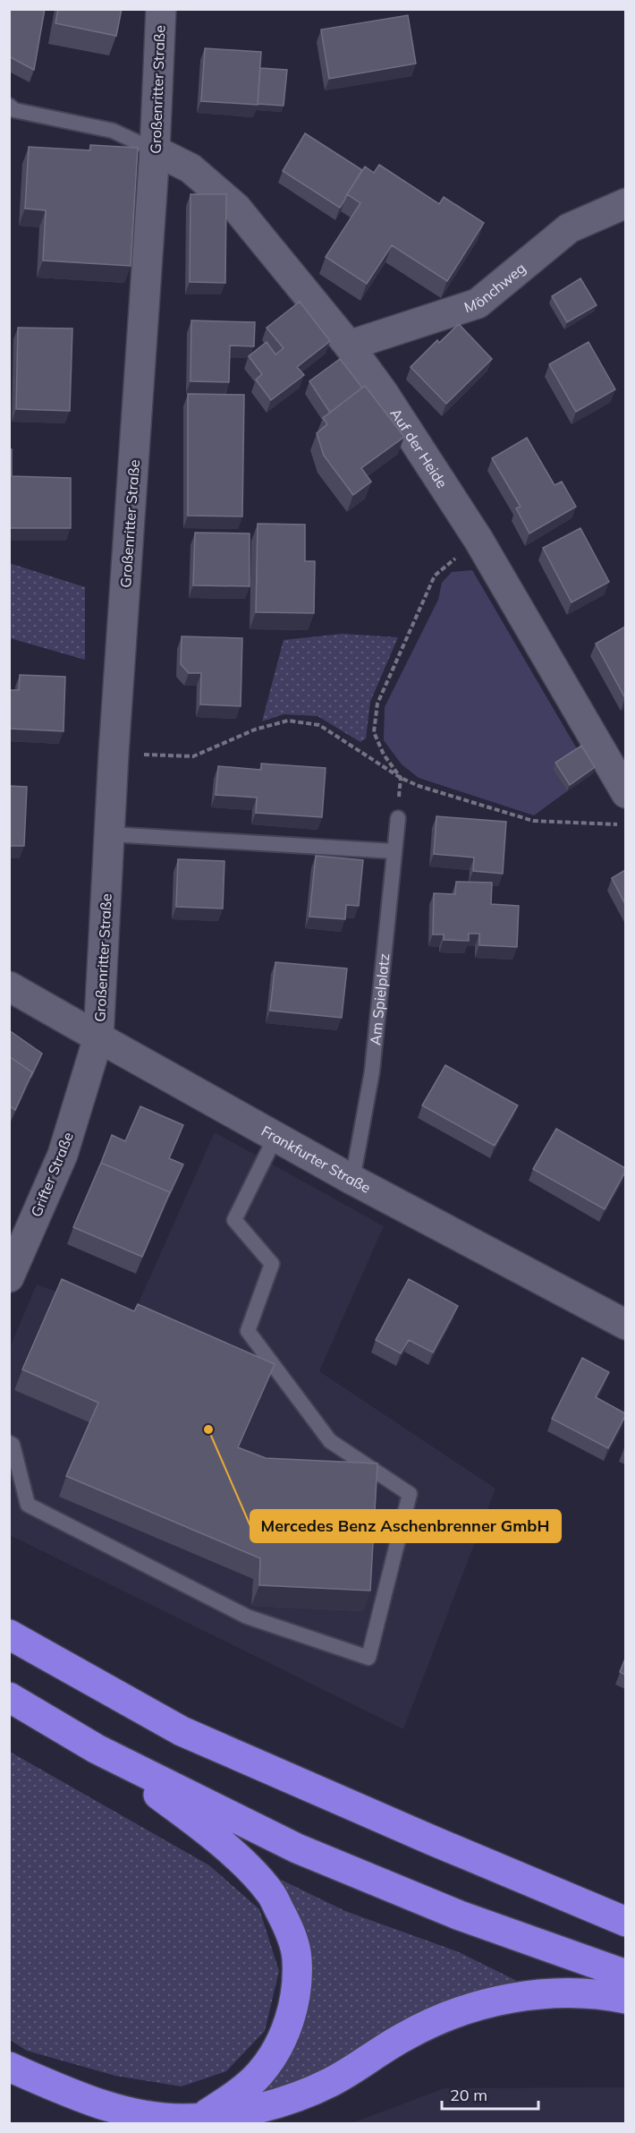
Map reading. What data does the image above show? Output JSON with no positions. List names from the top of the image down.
{
  "streets": {
    "street": [
      "Großenritter Straße",
      "Mönchweg",
      "Auf der Heide",
      "Frankfurter Straße",
      "Grifter Straße"
    ],
    "lane": ["Am Spielplatz"]
  },
  "crossings": [
    ["Großenritter Straße", "Auf der Heide"],
    ["Großenritter Straße", "Frankfurter Straße"],
    ["Großenritter Straße", "Grifter Straße"],
    ["Mönchweg", "Auf der Heide"],
    ["Am Spielplatz", "Frankfurter Straße"],
    ["Frankfurter Straße", "Grifter Straße"]
  ],
  "places": ["Mercedes Benz Aschenbrenner GmbH"],
  "scale_bar": "20 m"
}
